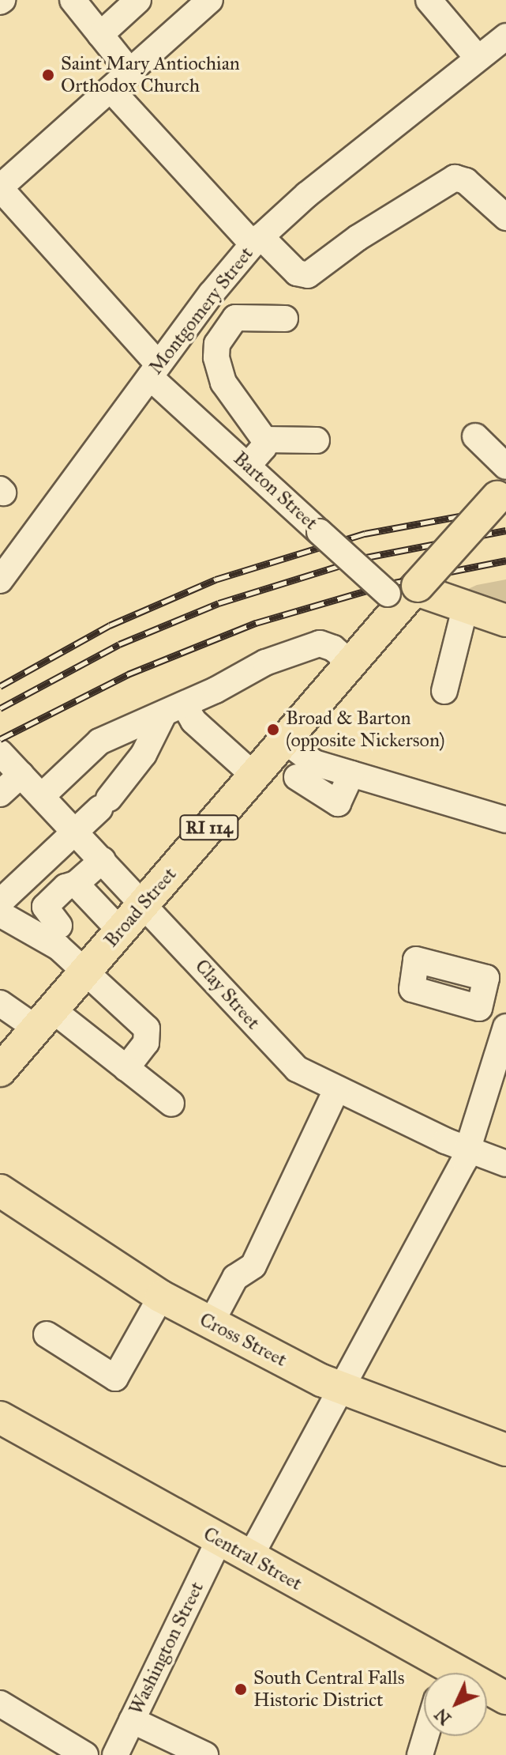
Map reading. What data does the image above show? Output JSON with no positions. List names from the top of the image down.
{
  "streets": {
    "main road": [
      "Barton Street",
      "RI 114",
      "Broad Street",
      "Cross Street",
      "Central Street"
    ],
    "street": ["Montgomery Street", "Clay Street", "Washington Street"]
  },
  "crossings": [
    ["Montgomery Street", "Barton Street"],
    ["Barton Street", "Broad Street"],
    ["Broad Street", "Clay Street"],
    ["Central Street", "Washington Street"]
  ],
  "places": ["Saint Mary Antiochian Orthodox Church", "Broad & Barton (opposite Nickerson)", "South Central Falls Historic District"],
  "north": "bottom left"
}
